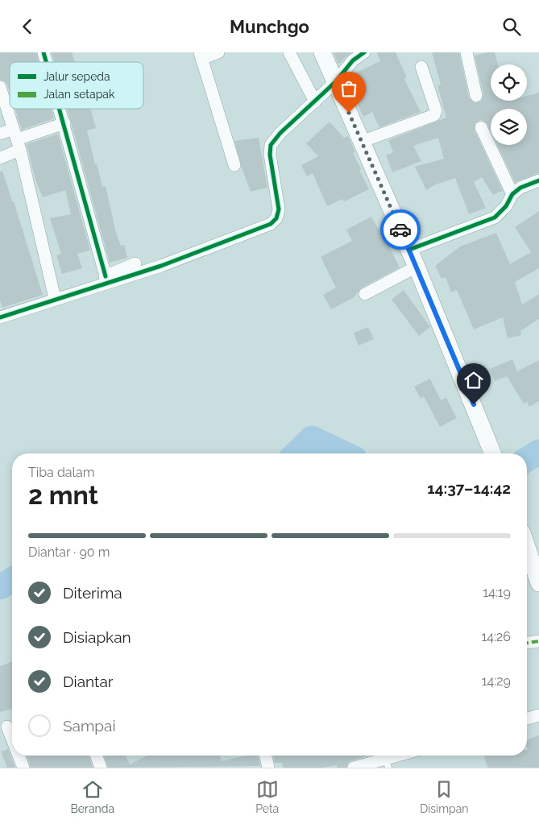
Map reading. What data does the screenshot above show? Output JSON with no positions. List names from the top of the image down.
{
  "legend": ["Jalur sepeda", "Jalan setapak"],
  "page": {
    "header": "Munchgo",
    "heading": ["2 mnt", "Tiba dalam", "14:37–14:42"],
    "bar": "Diantar · 90 m",
    "list": [
      ["Diterima", "14:19"],
      ["Disiapkan", "14:26"],
      ["Diantar", "14:29"],
      "Sampai"
    ],
    "tabs": ["Beranda", "Peta", "Disimpan"]
  }
}
